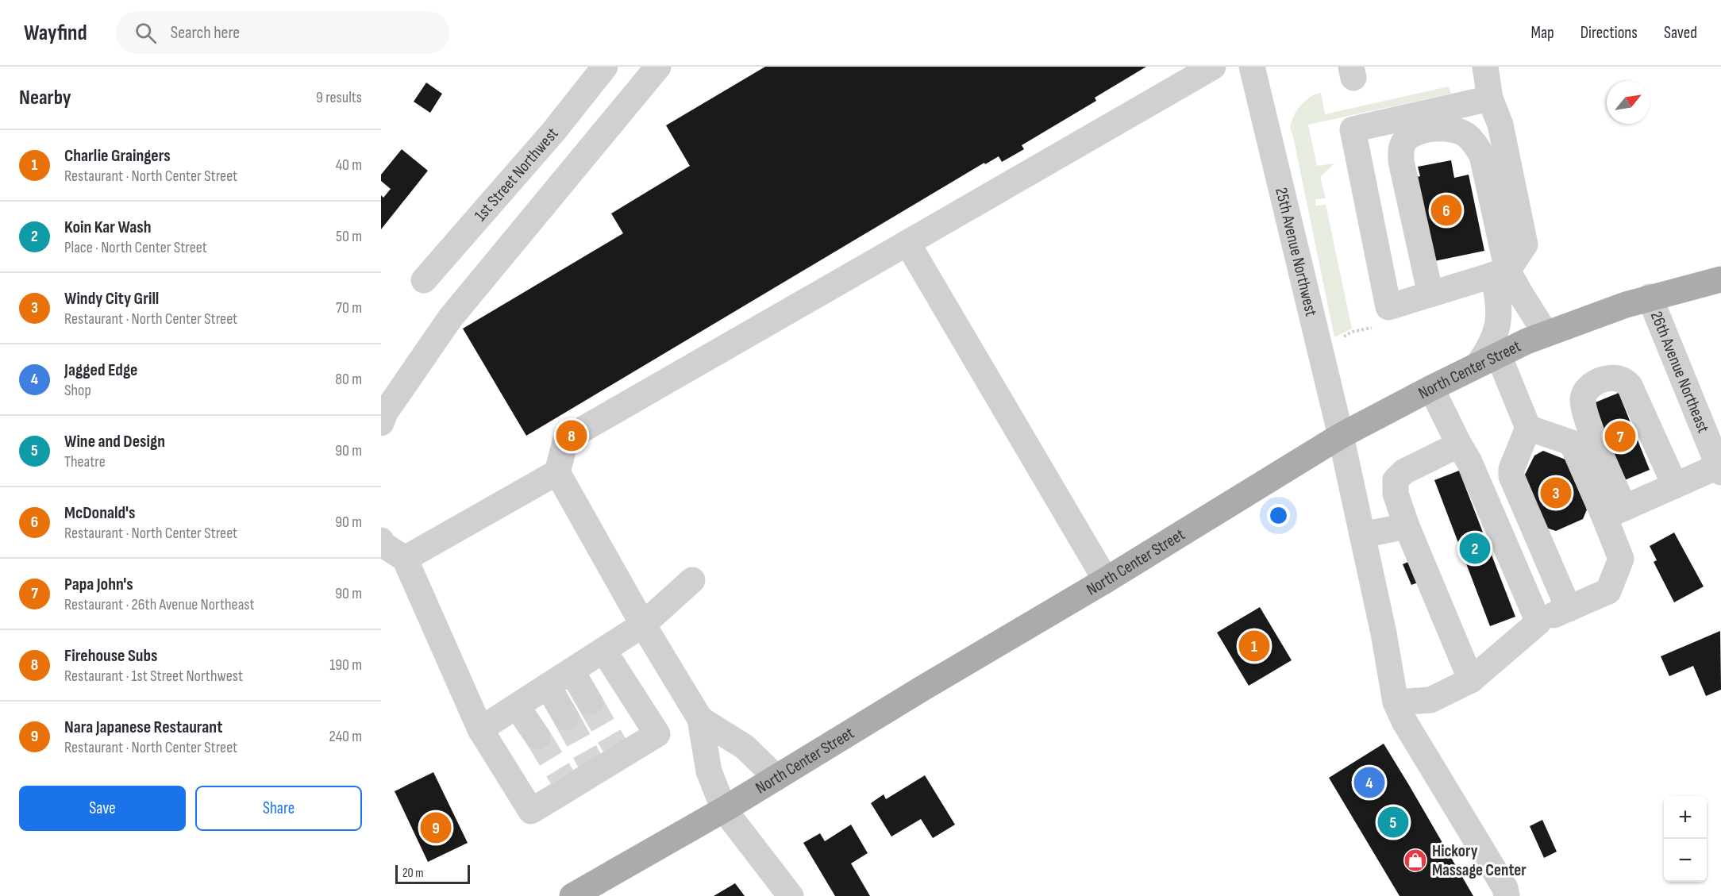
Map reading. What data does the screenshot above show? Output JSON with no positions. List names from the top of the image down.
{
  "streets": {
    "main road": ["North Center Street"],
    "street": ["1st Street Northwest", "25th Avenue Northwest", "26th Avenue Northeast"]
  },
  "crossings": [
    ["25th Avenue Northwest", "North Center Street"],
    ["North Center Street", "26th Avenue Northeast"]
  ],
  "places": {
    "shop": ["Hickory Massage Center"]
  },
  "scale_bar": "20 m",
  "north": "top right",
  "page": {
    "header": "Wayfind",
    "search": "Search here",
    "nav": ["Map", "Directions", "Saved"],
    "heading": ["Nearby", "9 results"],
    "list": [
      {
        "mark": "1",
        "name": "Charlie Graingers",
        "note": "Restaurant · North Center Street",
        "value": "40 m"
      },
      {
        "mark": "2",
        "name": "Koin Kar Wash",
        "note": "Place · North Center Street",
        "value": "50 m"
      },
      {
        "mark": "3",
        "name": "Windy City Grill",
        "note": "Restaurant · North Center Street",
        "value": "70 m"
      },
      {
        "mark": "4",
        "name": "Jagged Edge",
        "note": "Shop",
        "value": "80 m"
      },
      {
        "mark": "5",
        "name": "Wine and Design",
        "note": "Theatre",
        "value": "90 m"
      },
      {
        "mark": "6",
        "name": "McDonald's",
        "note": "Restaurant · North Center Street",
        "value": "90 m"
      },
      {
        "mark": "7",
        "name": "Papa John's",
        "note": "Restaurant · 26th Avenue Northeast",
        "value": "90 m"
      },
      {
        "mark": "8",
        "name": "Firehouse Subs",
        "note": "Restaurant · 1st Street Northwest",
        "value": "190 m"
      },
      {
        "mark": "9",
        "name": "Nara Japanese Restaurant",
        "note": "Restaurant · North Center Street",
        "value": "240 m"
      }
    ],
    "pins": [
      "6",
      "8",
      "7",
      "3",
      "2",
      "1",
      "4",
      "5",
      "9"
    ],
    "buttons": ["Save", "Share"],
    "map_buttons": ["+", "−"],
    "scale": "20 m"
  }
}
